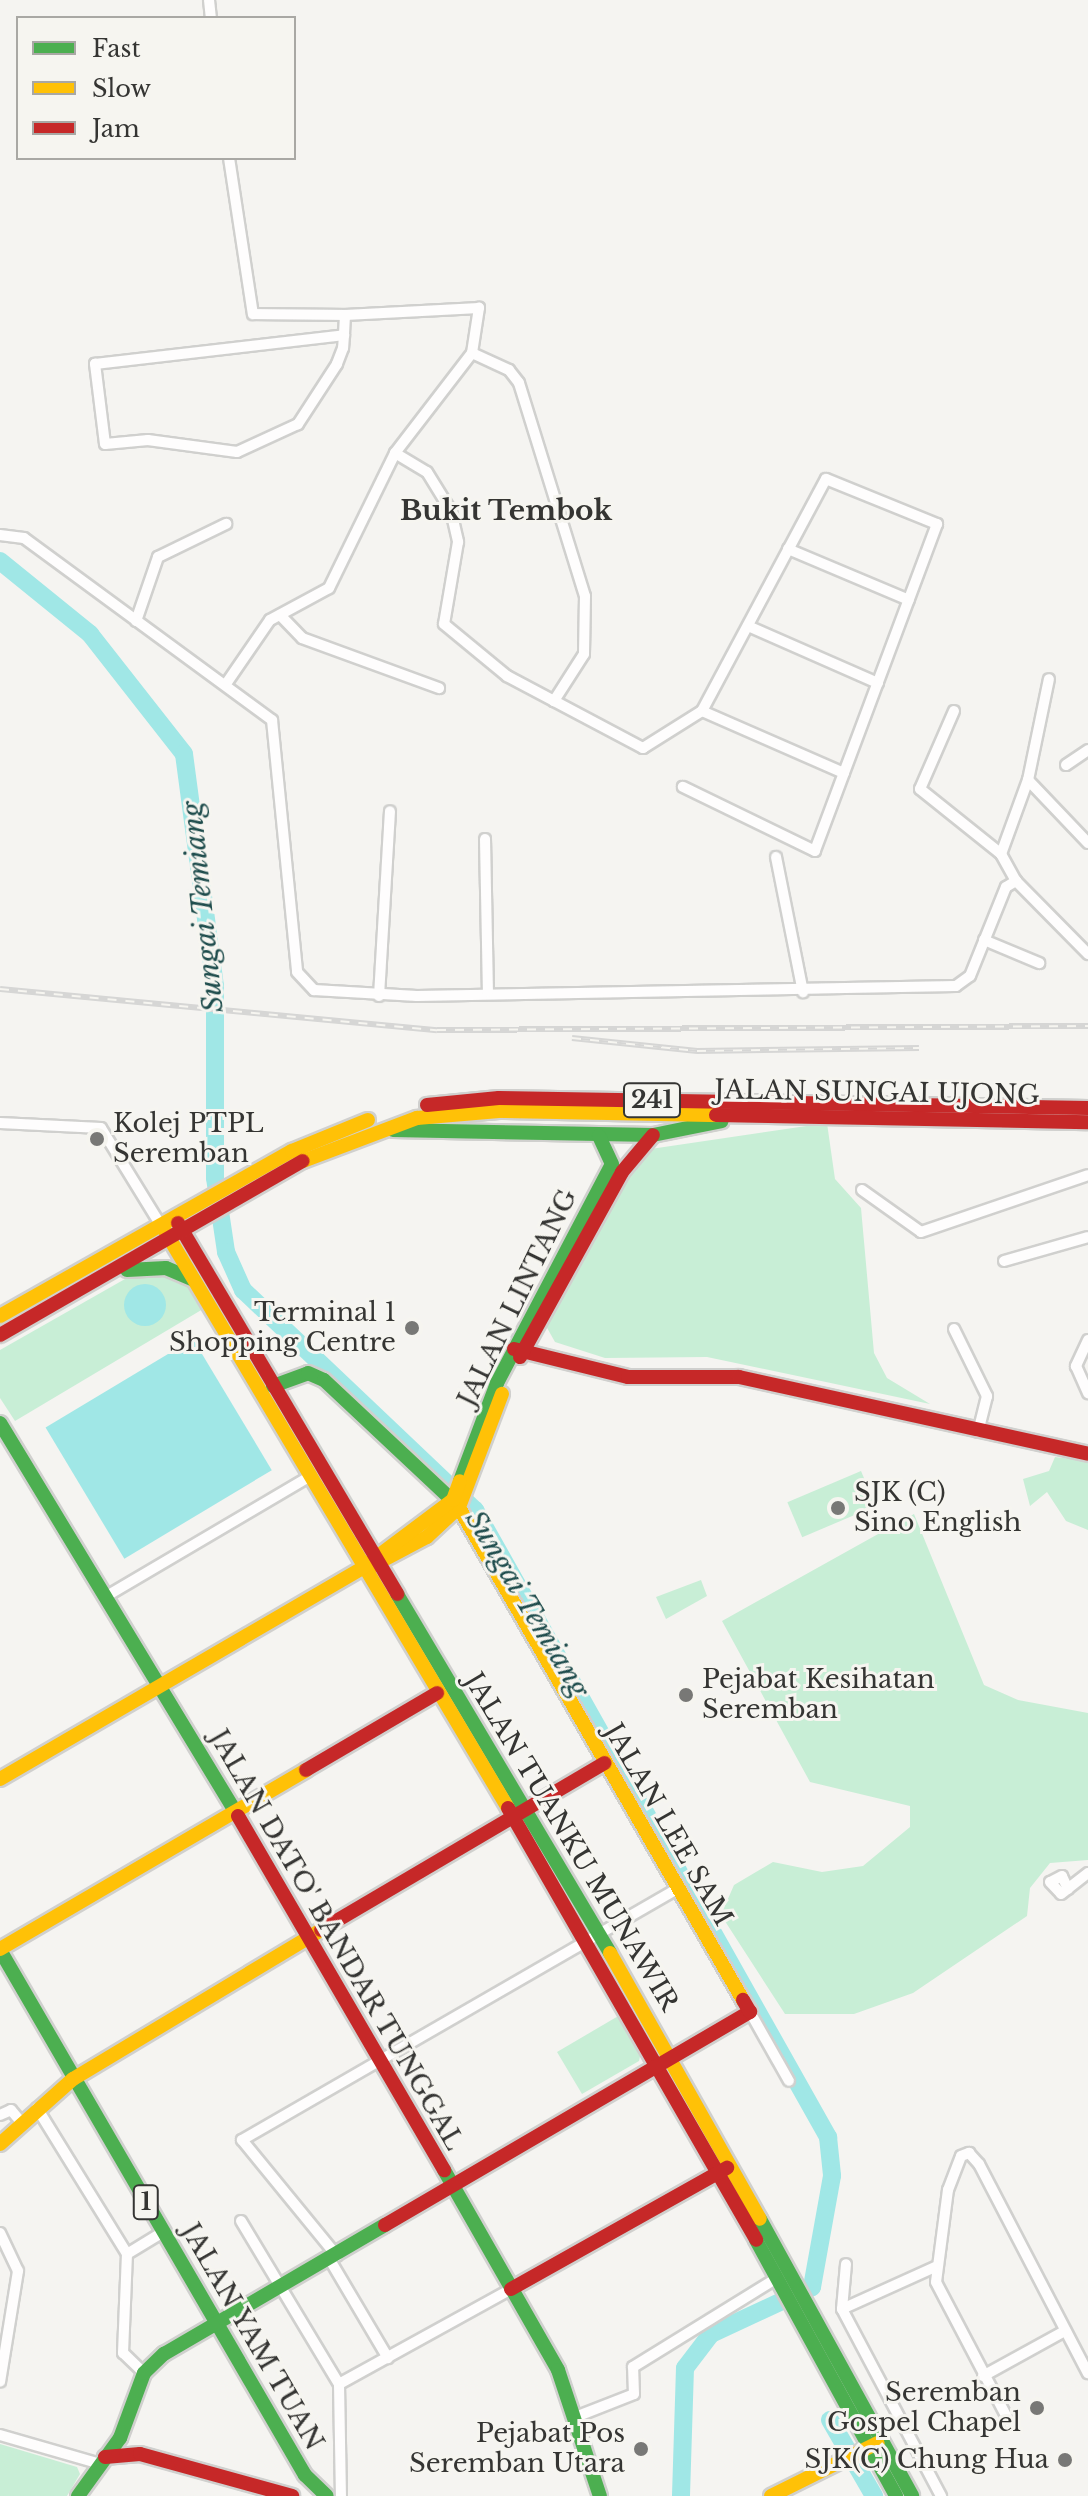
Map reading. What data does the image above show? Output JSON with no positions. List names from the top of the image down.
{
  "streets": {
    "main road": [
      "JALAN SUNGAI UJONG",
      "241",
      "JALAN LINTANG",
      "JALAN LEE SAM",
      "JALAN TUANKU MUNAWIR",
      "JALAN DATO' BANDAR TUNGGAL",
      "1",
      "JALAN YAM TUAN"
    ]
  },
  "crossings": [
    ["JALAN SUNGAI UJONG", "JALAN TUANKU MUNAWIR"],
    ["JALAN LINTANG", "JALAN LEE SAM"],
    ["JALAN LINTANG", "JALAN TUANKU MUNAWIR"],
    ["JALAN LINTANG", "JALAN DATO' BANDAR TUNGGAL"],
    ["JALAN LEE SAM", "JALAN TUANKU MUNAWIR"]
  ],
  "districts": ["Bukit Tembok"],
  "water": ["Sungai Temiang"],
  "places": [
    "Kolej PTPL Seremban",
    "Terminal 1 Shopping Centre",
    "SJK (C) Sino English",
    "Pejabat Kesihatan Seremban",
    "Seremban Gospel Chapel",
    "Pejabat Pos Seremban Utara",
    "SJK(C) Chung Hua"
  ],
  "legend": ["Fast", "Slow", "Jam"]
}
